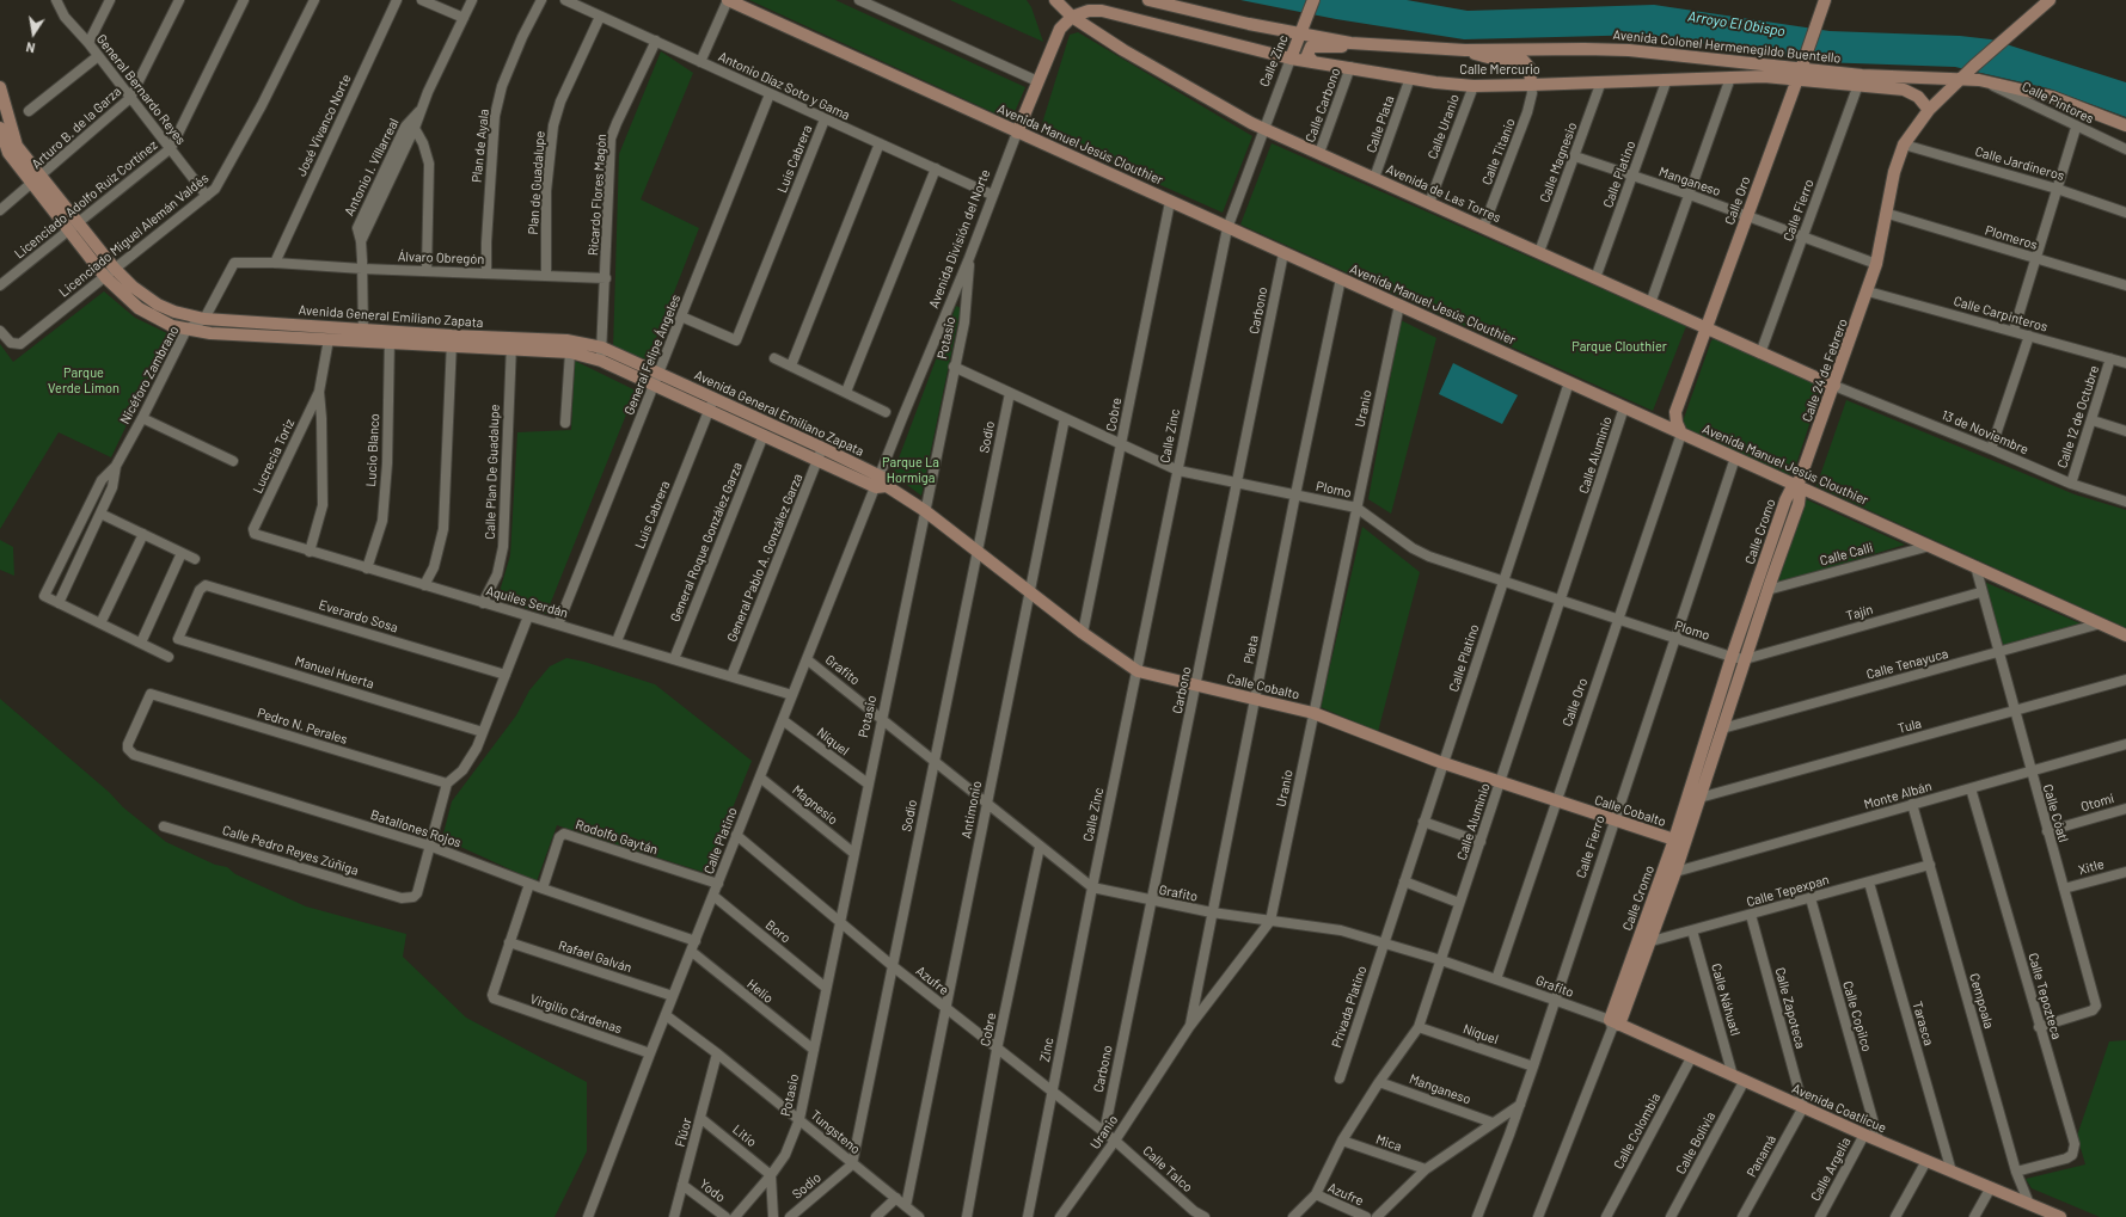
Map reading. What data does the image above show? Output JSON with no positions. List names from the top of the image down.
{
  "streets": {
    "street": [
      "Avenida Colonel Hermenegildo Buentello",
      "Calle Zinc",
      "Calle Mercurio",
      "Antonio Díaz Soto y Gama",
      "General Bernardo Reyes",
      "Calle Pintores",
      "Calle Carbono",
      "Calle Plata",
      "José Vivanco Norte",
      "Calle Uranio",
      "Arturo B. de la Garza",
      "Avenida Manuel Jesús Clouthier",
      "Plan de Ayala",
      "Calle Titanio",
      "Luis Cabrera",
      "Calle Magnesio",
      "Calle Jardineros",
      "Antonio I. Villarreal",
      "Calle Platino",
      "Manganeso",
      "Plan de Guadalupe",
      "Avenida de Las Torres",
      "Ricardo Flores Magón",
      "Licenciado Adolfo Ruiz Cortínez",
      "Calle Oro",
      "Calle Fierro",
      "Licenciado Miguel Alemán Valdés",
      "Plomeros",
      "Avenida División del Norte",
      "Álvaro Obregón",
      "Carbono",
      "Calle Carpinteros",
      "Avenida General Emiliano Zapata",
      "Potasio",
      "General Felipe Ángeles",
      "Calle 24 de Febrero",
      "Nicéforo Zambrano",
      "Uranio",
      "Cobre",
      "Calle 12 de Octubre",
      "13 de Noviembre",
      "Sodio",
      "Lucio Blanco",
      "Calle Aluminio",
      "Lucrecia Toriz",
      "Calle Plan De Guadalupe",
      "Plomo",
      "Calle Cromo",
      "General Roque González Garza",
      "Calle Calli",
      "General Pablo A. González Garza",
      "Aquiles Serdán",
      "Tajín",
      "Everardo Sosa",
      "Plata",
      "Calle Tenayuca",
      "Grafito",
      "Manuel Huerta",
      "Calle Cobalto",
      "Pedro N. Perales",
      "Tula",
      "Níquel",
      "Monte Albán",
      "Otomí",
      "Magnesio",
      "Antimonio",
      "Calle Cóatl",
      "Batallones Rojos",
      "Rodolfo Gaytán",
      "Calle Pedro Reyes Zúñiga",
      "Xitle",
      "Calle Tepexpan",
      "Boro",
      "Rafael Galván",
      "Azufre",
      "Helio",
      "Calle Tepozteca",
      "Calle Náhuatl",
      "Cempoala",
      "Privada Platino",
      "Calle Zapoteca",
      "Virgilio Cárdenas",
      "Calle Copilco",
      "Tarasca",
      "Zinc",
      "Avenida Coatlicue",
      "Calle Colombia",
      "Flúor",
      "Tungsteno",
      "Litio",
      "Mica",
      "Calle Bolivia",
      "Panamá",
      "Calle Talco",
      "Calle Argelia",
      "Yodo"
    ]
  },
  "crossings": [
    ["Avenida Colonel Hermenegildo Buentello", "Calle Zinc"],
    ["Avenida Colonel Hermenegildo Buentello", "Calle Mercurio"],
    ["Avenida Colonel Hermenegildo Buentello", "Calle Pintores"],
    ["Avenida Colonel Hermenegildo Buentello", "Calle Oro"],
    ["Avenida Colonel Hermenegildo Buentello", "Calle Fierro"],
    ["Avenida Colonel Hermenegildo Buentello", "Calle 24 de Febrero"],
    ["Calle Zinc", "Calle Mercurio"],
    ["Calle Zinc", "Avenida Manuel Jesús Clouthier"],
    ["Calle Zinc", "Avenida de Las Torres"],
    ["Calle Zinc", "Plomo"],
    ["Calle Zinc", "Grafito"],
    ["Calle Zinc", "Calle Cobalto"],
    ["Calle Zinc", "Zinc"],
    ["Calle Mercurio", "Calle Carbono"],
    ["Calle Mercurio", "Calle Plata"],
    ["Calle Mercurio", "Calle Uranio"],
    ["Calle Mercurio", "Calle Titanio"],
    ["Calle Mercurio", "Calle Magnesio"],
    ["Calle Mercurio", "Calle Platino"],
    ["Calle Mercurio", "Avenida de Las Torres"],
    ["Calle Mercurio", "Calle Oro"],
    ["Calle Mercurio", "Calle Fierro"],
    ["Calle Mercurio", "Avenida División del Norte"],
    ["Calle Mercurio", "Calle 24 de Febrero"],
    ["Antonio Díaz Soto y Gama", "Luis Cabrera"],
    ["Antonio Díaz Soto y Gama", "Plan de Guadalupe"],
    ["Antonio Díaz Soto y Gama", "Ricardo Flores Magón"],
    ["Antonio Díaz Soto y Gama", "Avenida División del Norte"],
    ["Antonio Díaz Soto y Gama", "General Felipe Ángeles"],
    ["General Bernardo Reyes", "Arturo B. de la Garza"],
    ["General Bernardo Reyes", "Licenciado Adolfo Ruiz Cortínez"],
    ["General Bernardo Reyes", "Licenciado Miguel Alemán Valdés"],
    ["Calle Carbono", "Avenida de Las Torres"],
    ["Calle Plata", "Avenida de Las Torres"],
    ["José Vivanco Norte", "Álvaro Obregón"],
    ["Calle Uranio", "Avenida de Las Torres"],
    ["Arturo B. de la Garza", "Avenida General Emiliano Zapata"],
    ["Avenida Manuel Jesús Clouthier", "Calle Platino"],
    ["Avenida Manuel Jesús Clouthier", "Calle Oro"],
    ["Avenida Manuel Jesús Clouthier", "Calle Fierro"],
    ["Avenida Manuel Jesús Clouthier", "Avenida División del Norte"],
    ["Avenida Manuel Jesús Clouthier", "Carbono"],
    ["Avenida Manuel Jesús Clouthier", "Calle 24 de Febrero"],
    ["Avenida Manuel Jesús Clouthier", "Uranio"],
    ["Avenida Manuel Jesús Clouthier", "Cobre"],
    ["Avenida Manuel Jesús Clouthier", "Calle Aluminio"],
    ["Avenida Manuel Jesús Clouthier", "Calle Cromo"],
    ["Avenida Manuel Jesús Clouthier", "Calle Calli"],
    ["Avenida Manuel Jesús Clouthier", "Plata"],
    ["Avenida Manuel Jesús Clouthier", "Calle Tenayuca"],
    ["Avenida Manuel Jesús Clouthier", "Calle Cóatl"],
    ["Plan de Ayala", "Álvaro Obregón"],
    ["Calle Titanio", "Avenida de Las Torres"],
    ["Luis Cabrera", "Avenida General Emiliano Zapata"],
    ["Luis Cabrera", "General Felipe Ángeles"],
    ["Luis Cabrera", "Aquiles Serdán"],
    ["Calle Magnesio", "Manganeso"],
    ["Calle Magnesio", "Avenida de Las Torres"],
    ["Calle Jardineros", "Calle 24 de Febrero"],
    ["Antonio I. Villarreal", "Álvaro Obregón"],
    ["Antonio I. Villarreal", "Avenida General Emiliano Zapata"],
    ["Calle Platino", "Manganeso"],
    ["Calle Platino", "Avenida de Las Torres"],
    ["Calle Platino", "Avenida División del Norte"],
    ["Calle Platino", "Avenida General Emiliano Zapata"],
    ["Calle Platino", "Plomo"],
    ["Calle Platino", "Aquiles Serdán"],
    ["Calle Platino", "Grafito"],
    ["Calle Platino", "Calle Cobalto"],
    ["Calle Platino", "Níquel"],
    ["Calle Platino", "Magnesio"],
    ["Calle Platino", "Batallones Rojos"],
    ["Calle Platino", "Rodolfo Gaytán"],
    ["Calle Platino", "Boro"],
    ["Calle Platino", "Rafael Galván"],
    ["Calle Platino", "Azufre"],
    ["Calle Platino", "Helio"],
    ["Calle Platino", "Privada Platino"],
    ["Calle Platino", "Virgilio Cárdenas"],
    ["Calle Platino", "Tungsteno"],
    ["Manganeso", "Calle Oro"],
    ["Manganeso", "Calle Fierro"],
    ["Manganeso", "Calle 24 de Febrero"],
    ["Manganeso", "Calle Aluminio"],
    ["Plan de Guadalupe", "Álvaro Obregón"],
    ["Avenida de Las Torres", "Calle Oro"],
    ["Avenida de Las Torres", "Calle Fierro"],
    ["Avenida de Las Torres", "Avenida División del Norte"],
    ["Avenida de Las Torres", "Calle 24 de Febrero"],
    ["Avenida de Las Torres", "13 de Noviembre"],
    ["Ricardo Flores Magón", "Álvaro Obregón"],
    ["Ricardo Flores Magón", "Avenida General Emiliano Zapata"],
    ["Licenciado Adolfo Ruiz Cortínez", "Avenida General Emiliano Zapata"],
    ["Calle Oro", "Plomo"],
    ["Calle Oro", "Grafito"],
    ["Calle Oro", "Calle Cobalto"],
    ["Calle Fierro", "Plomo"],
    ["Calle Fierro", "Grafito"],
    ["Calle Fierro", "Calle Cobalto"],
    ["Calle Fierro", "Níquel"],
    ["Licenciado Miguel Alemán Valdés", "Avenida General Emiliano Zapata"],
    ["Plomeros", "Calle 24 de Febrero"],
    ["Avenida División del Norte", "Avenida General Emiliano Zapata"],
    ["Avenida División del Norte", "Potasio"],
    ["Avenida División del Norte", "Calle Cobalto"],
    ["Carbono", "Plomo"],
    ["Carbono", "Grafito"],
    ["Carbono", "Calle Cobalto"],
    ["Carbono", "Azufre"],
    ["Calle Carpinteros", "Calle 24 de Febrero"],
    ["Calle Carpinteros", "Calle 12 de Octubre"],
    ["Avenida General Emiliano Zapata", "General Felipe Ángeles"],
    ["Avenida General Emiliano Zapata", "Nicéforo Zambrano"],
    ["Avenida General Emiliano Zapata", "Lucio Blanco"],
    ["Avenida General Emiliano Zapata", "Calle Plan De Guadalupe"],
    ["Avenida General Emiliano Zapata", "General Roque González Garza"],
    ["Avenida General Emiliano Zapata", "General Pablo A. González Garza"],
    ["Avenida General Emiliano Zapata", "Calle Cobalto"],
    ["Potasio", "Plomo"],
    ["Potasio", "Grafito"],
    ["Potasio", "Calle Cobalto"],
    ["Potasio", "Níquel"],
    ["Potasio", "Magnesio"],
    ["Potasio", "Boro"],
    ["Potasio", "Azufre"],
    ["Potasio", "Helio"],
    ["Potasio", "Tungsteno"],
    ["Potasio", "Litio"],
    ["General Felipe Ángeles", "Aquiles Serdán"],
    ["Calle 24 de Febrero", "13 de Noviembre"],
    ["Calle 24 de Febrero", "Calle Cromo"],
    ["Uranio", "Plomo"],
    ["Uranio", "Plata"],
    ["Uranio", "Grafito"],
    ["Uranio", "Calle Cobalto"],
    ["Uranio", "Azufre"],
    ["Uranio", "Calle Talco"],
    ["Cobre", "Plomo"],
    ["Cobre", "Grafito"],
    ["Cobre", "Calle Cobalto"],
    ["Cobre", "Azufre"],
    ["Calle 12 de Octubre", "13 de Noviembre"],
    ["Sodio", "Plomo"],
    ["Sodio", "Grafito"],
    ["Sodio", "Calle Cobalto"],
    ["Sodio", "Azufre"],
    ["Sodio", "Tungsteno"],
    ["Lucio Blanco", "Aquiles Serdán"],
    ["Calle Aluminio", "Plomo"],
    ["Calle Aluminio", "Grafito"],
    ["Calle Aluminio", "Calle Cobalto"],
    ["Calle Aluminio", "Níquel"],
    ["Calle Aluminio", "Azufre"],
    ["Calle Aluminio", "Mica"],
    ["Lucrecia Toriz", "Aquiles Serdán"],
    ["Calle Plan De Guadalupe", "Aquiles Serdán"],
    ["Plomo", "Calle Cromo"],
    ["Plomo", "Tajín"],
    ["Plomo", "Plata"],
    ["Plomo", "Antimonio"],
    ["Calle Cromo", "Calle Calli"],
    ["Calle Cromo", "Tajín"],
    ["Calle Cromo", "Calle Tenayuca"],
    ["Calle Cromo", "Grafito"],
    ["Calle Cromo", "Calle Cobalto"],
    ["Calle Cromo", "Tula"],
    ["Calle Cromo", "Monte Albán"],
    ["Calle Cromo", "Calle Tepexpan"],
    ["Calle Cromo", "Avenida Coatlicue"],
    ["General Roque González Garza", "Aquiles Serdán"],
    ["General Pablo A. González Garza", "Aquiles Serdán"],
    ["Tajín", "Calle Cóatl"],
    ["Everardo Sosa", "Manuel Huerta"],
    ["Plata", "Grafito"],
    ["Plata", "Calle Cobalto"],
    ["Calle Tenayuca", "Calle Cóatl"],
    ["Grafito", "Antimonio"],
    ["Grafito", "Privada Platino"],
    ["Grafito", "Zinc"],
    ["Grafito", "Avenida Coatlicue"],
    ["Calle Cobalto", "Antimonio"],
    ["Pedro N. Perales", "Batallones Rojos"],
    ["Tula", "Calle Cóatl"],
    ["Monte Albán", "Calle Cóatl"],
    ["Monte Albán", "Calle Tepozteca"],
    ["Monte Albán", "Cempoala"],
    ["Otomí", "Calle Cóatl"],
    ["Antimonio", "Azufre"],
    ["Antimonio", "Tungsteno"],
    ["Calle Cóatl", "Xitle"],
    ["Calle Cóatl", "Calle Tepozteca"],
    ["Batallones Rojos", "Rodolfo Gaytán"],
    ["Batallones Rojos", "Calle Pedro Reyes Zúñiga"],
    ["Calle Tepexpan", "Calle Náhuatl"],
    ["Calle Tepexpan", "Cempoala"],
    ["Calle Tepexpan", "Calle Zapoteca"],
    ["Calle Tepexpan", "Calle Copilco"],
    ["Calle Tepexpan", "Tarasca"],
    ["Rafael Galván", "Virgilio Cárdenas"],
    ["Azufre", "Zinc"],
    ["Azufre", "Calle Talco"],
    ["Calle Tepozteca", "Cempoala"],
    ["Calle Náhuatl", "Avenida Coatlicue"],
    ["Calle Náhuatl", "Calle Bolivia"],
    ["Cempoala", "Avenida Coatlicue"],
    ["Calle Zapoteca", "Avenida Coatlicue"],
    ["Calle Zapoteca", "Panamá"],
    ["Calle Copilco", "Avenida Coatlicue"],
    ["Tarasca", "Avenida Coatlicue"],
    ["Avenida Coatlicue", "Calle Colombia"],
    ["Avenida Coatlicue", "Calle Bolivia"],
    ["Avenida Coatlicue", "Panamá"],
    ["Avenida Coatlicue", "Calle Argelia"],
    ["Flúor", "Tungsteno"],
    ["Flúor", "Litio"],
    ["Flúor", "Yodo"]
  ],
  "water": ["Arroyo El Obispo"],
  "parks": ["Parque Clouthier", "Parque Verde Limon", "Parque La Hormiga"],
  "north": "bottom"
}
